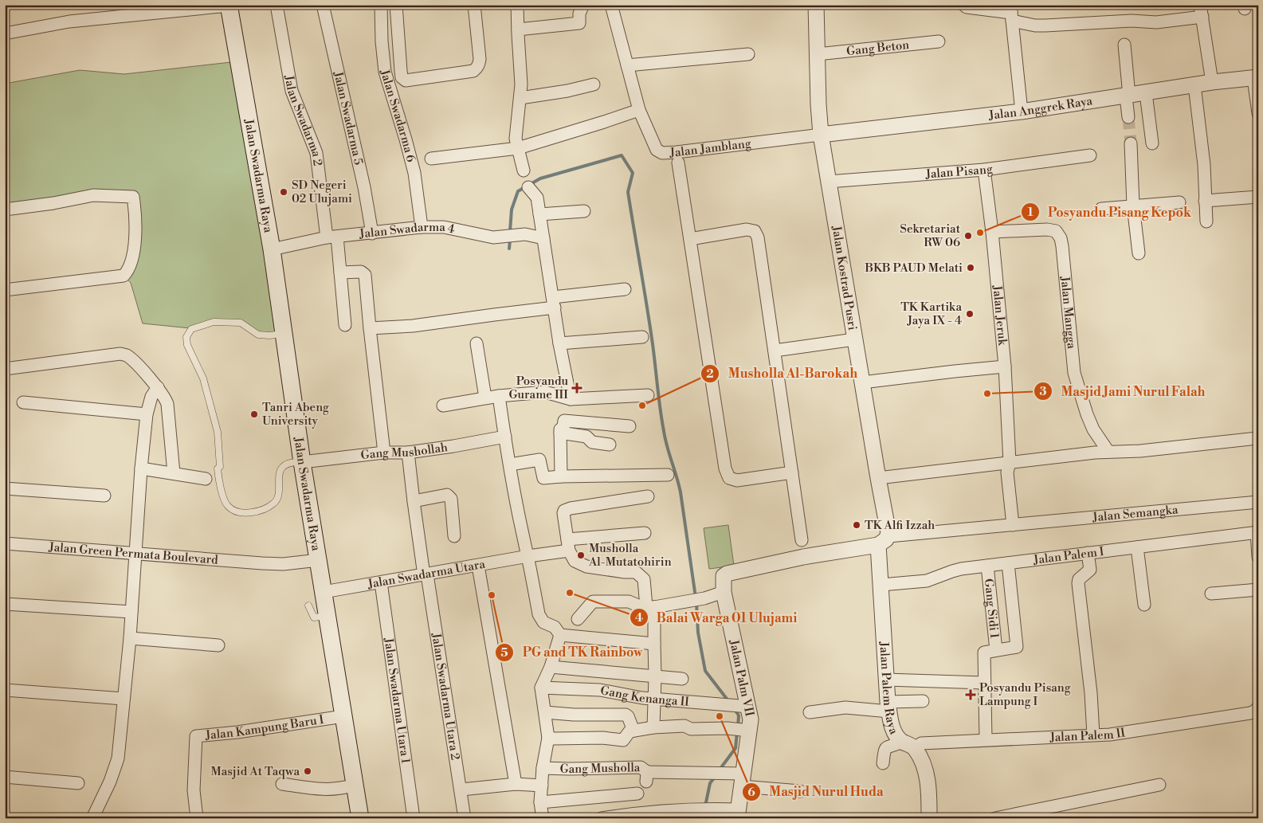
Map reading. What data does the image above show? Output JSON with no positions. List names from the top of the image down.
{
  "streets": {
    "main road": ["Jalan Swadarma Raya"],
    "street": [
      "Gang Beton",
      "Jalan Anggrek Raya",
      "Jalan Swadarma 6",
      "Jalan Swadarma 5",
      "Jalan Swadarma 2",
      "Jalan Jamblang",
      "Jalan Pisang",
      "Jalan Swadarma 4",
      "Jalan Kostrad Pusri",
      "Jalan Mangga",
      "Jalan Jeruk",
      "Gang Mushollah",
      "Jalan Semangka",
      "Jalan Green Permata Boulevard",
      "Jalan Palem I",
      "Jalan Swadarma Utara",
      "Gang Sidi 1",
      "Jalan Palm VII",
      "Jalan Palem Raya",
      "Jalan Swadarma Utara 2",
      "Gang Kenanga II",
      "Jalan Swadarma Utara 1",
      "Jalan Kampung Baru I",
      "Jalan Palem II",
      "Gang Musholla"
    ]
  },
  "crossings": [
    ["Gang Beton", "Jalan Kostrad Pusri"],
    ["Jalan Anggrek Raya", "Jalan Jamblang"],
    ["Jalan Anggrek Raya", "Jalan Kostrad Pusri"],
    ["Jalan Swadarma 6", "Jalan Swadarma 4"],
    ["Jalan Swadarma 5", "Jalan Swadarma 4"],
    ["Jalan Swadarma 2", "Jalan Swadarma 4"],
    ["Jalan Jamblang", "Jalan Kostrad Pusri"],
    ["Jalan Pisang", "Jalan Kostrad Pusri"],
    ["Jalan Pisang", "Jalan Jeruk"],
    ["Jalan Swadarma Raya", "Jalan Swadarma 4"],
    ["Jalan Swadarma Raya", "Gang Mushollah"],
    ["Jalan Swadarma Raya", "Jalan Green Permata Boulevard"],
    ["Jalan Swadarma Raya", "Jalan Swadarma Utara"],
    ["Jalan Swadarma Raya", "Jalan Kampung Baru I"],
    ["Jalan Kostrad Pusri", "Jalan Semangka"],
    ["Jalan Kostrad Pusri", "Jalan Palm VII"],
    ["Jalan Kostrad Pusri", "Jalan Palem Raya"],
    ["Jalan Mangga", "Jalan Jeruk"],
    ["Gang Mushollah", "Jalan Swadarma Utara 2"],
    ["Jalan Semangka", "Jalan Palm VII"],
    ["Jalan Semangka", "Jalan Palem Raya"],
    ["Jalan Palem I", "Gang Sidi 1"],
    ["Jalan Palem I", "Jalan Palem Raya"],
    ["Jalan Swadarma Utara", "Jalan Swadarma Utara 2"],
    ["Jalan Swadarma Utara", "Jalan Swadarma Utara 1"],
    ["Jalan Palm VII", "Jalan Palem Raya"],
    ["Jalan Palm VII", "Gang Kenanga II"],
    ["Jalan Palm VII", "Gang Musholla"],
    ["Jalan Palem Raya", "Jalan Palem II"]
  ],
  "places": {
    "other": [
      "SD Negeri 02 Ulujami",
      "Posyandu Pisang Kepok",
      "Sekretariat RW 06",
      "BKB PAUD Melati",
      "TK Kartika Jaya IX - 4",
      "Masjid Jami Nurul Falah",
      "Musholla Al-Barokah",
      "Tanri Abeng University",
      "TK Alfi Izzah",
      "Musholla Al-Mutatohirin",
      "Balai Warga 01 Ulujami",
      "PG and TK Rainbow",
      "Masjid Nurul Huda",
      "Masjid At Taqwa"
    ],
    "health": ["Posyandu Gurame III", "Posyandu Pisang Lampung I"]
  }
}
